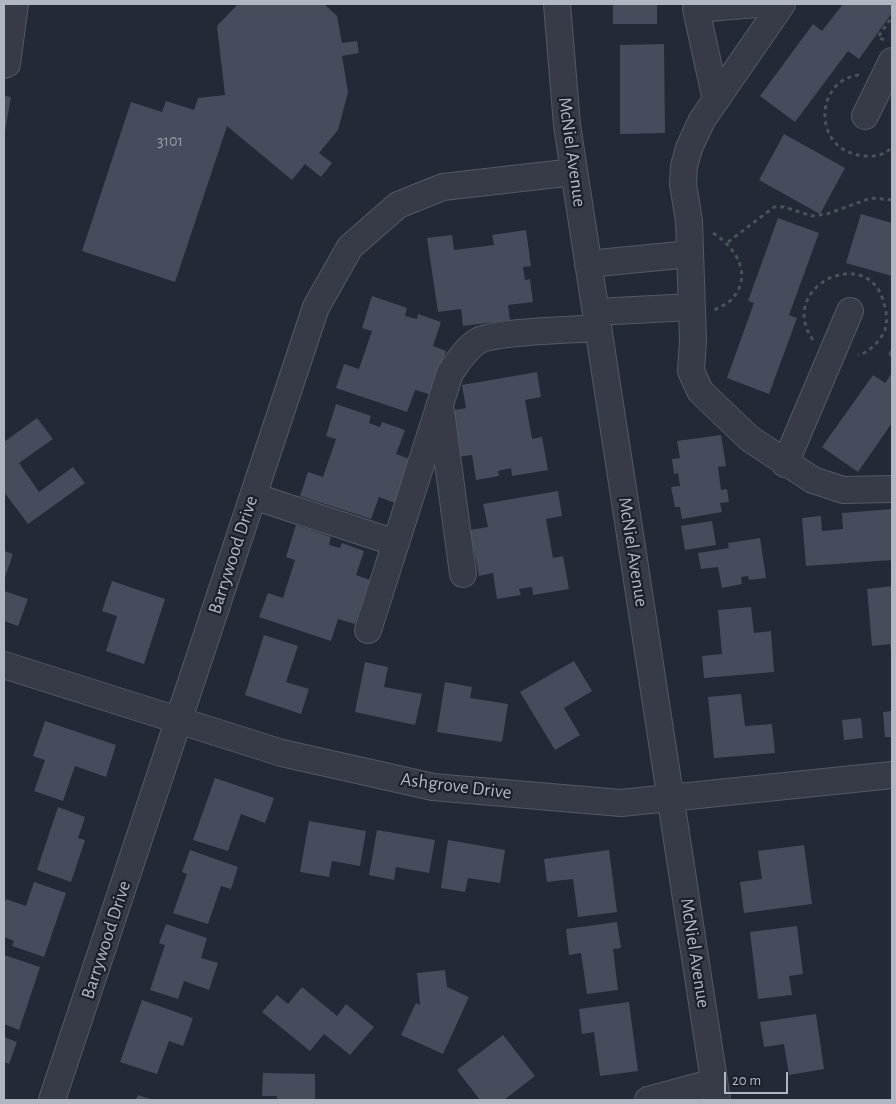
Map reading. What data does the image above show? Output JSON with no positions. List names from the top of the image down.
{
  "streets": {
    "street": ["McNiel Avenue", "Barrywood Drive", "Ashgrove Drive"]
  },
  "crossings": [
    ["McNiel Avenue", "Barrywood Drive"],
    ["McNiel Avenue", "Ashgrove Drive"],
    ["Barrywood Drive", "Ashgrove Drive"]
  ],
  "house_numbers": ["3101"],
  "scale_bar": "20 m"
}
